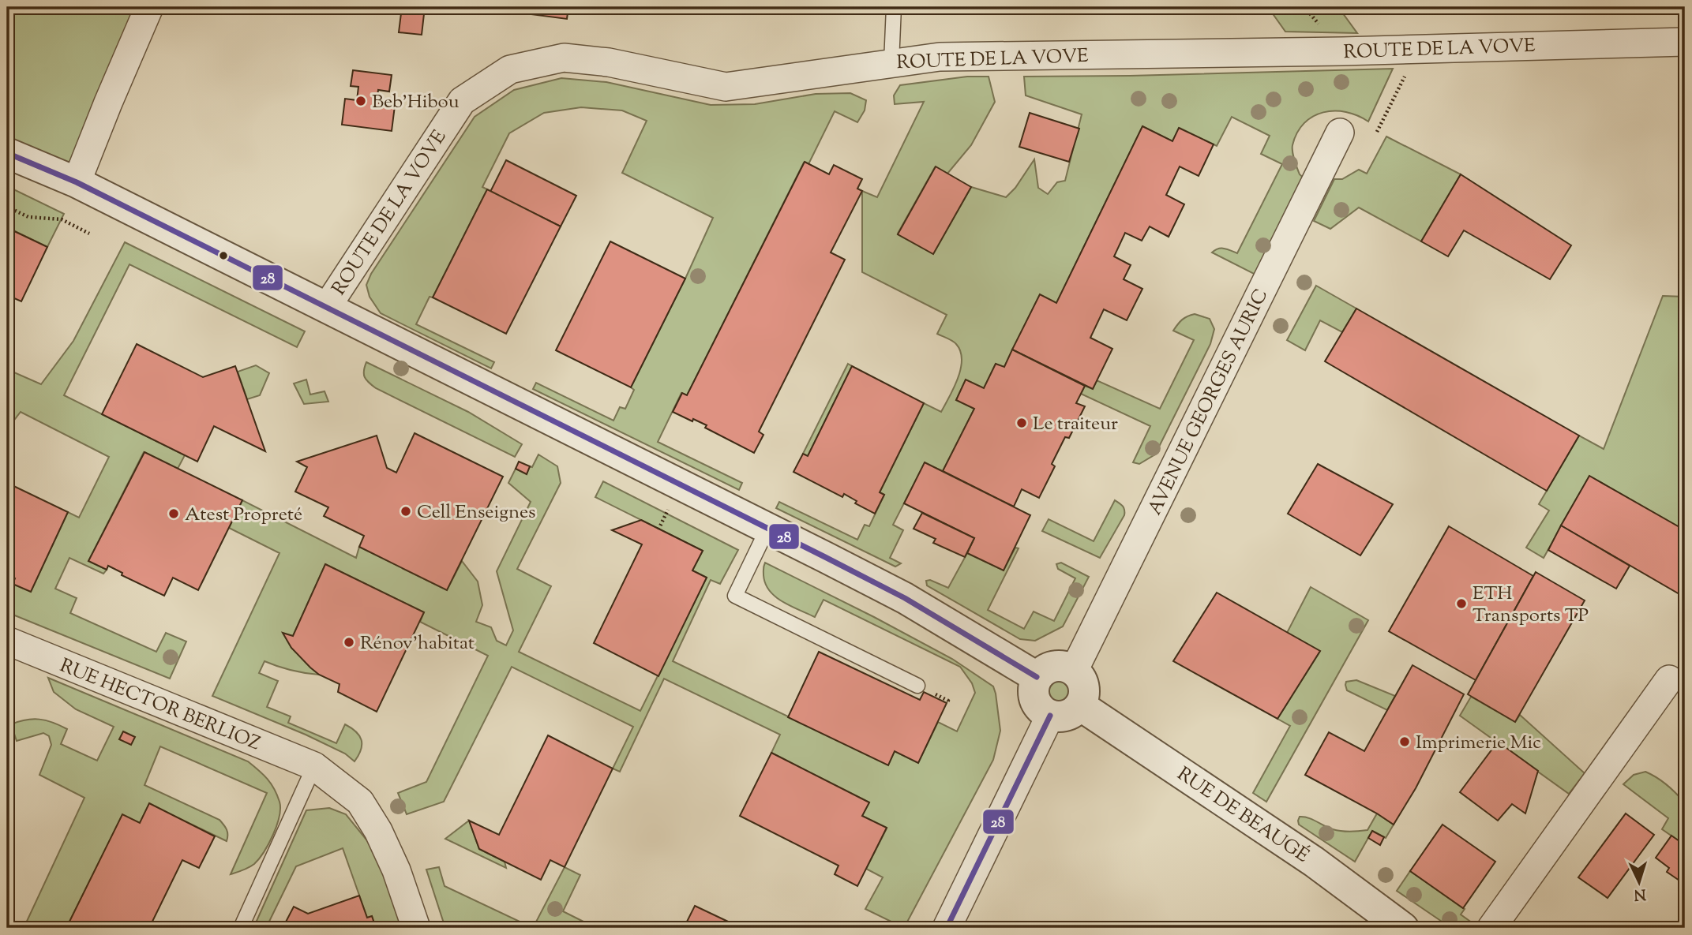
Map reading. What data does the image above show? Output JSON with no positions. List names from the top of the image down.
{
  "streets": {
    "street": [
      "ROUTE DE LA VOVE",
      "AVENUE GEORGES AURIC",
      "RUE HECTOR BERLIOZ",
      "RUE DE BEAUGÉ"
    ]
  },
  "crossings": [
    ["AVENUE GEORGES AURIC", "RUE DE BEAUGÉ"]
  ],
  "places": [
    "Beb'Hibou",
    "Le traiteur",
    "Cell Enseignes",
    "Atest Propreté",
    "ETH Transports TP",
    "Rénov'habitat",
    "Imprimerie Mic"
  ],
  "lines": ["transit line 28"],
  "north": "bottom"
}
